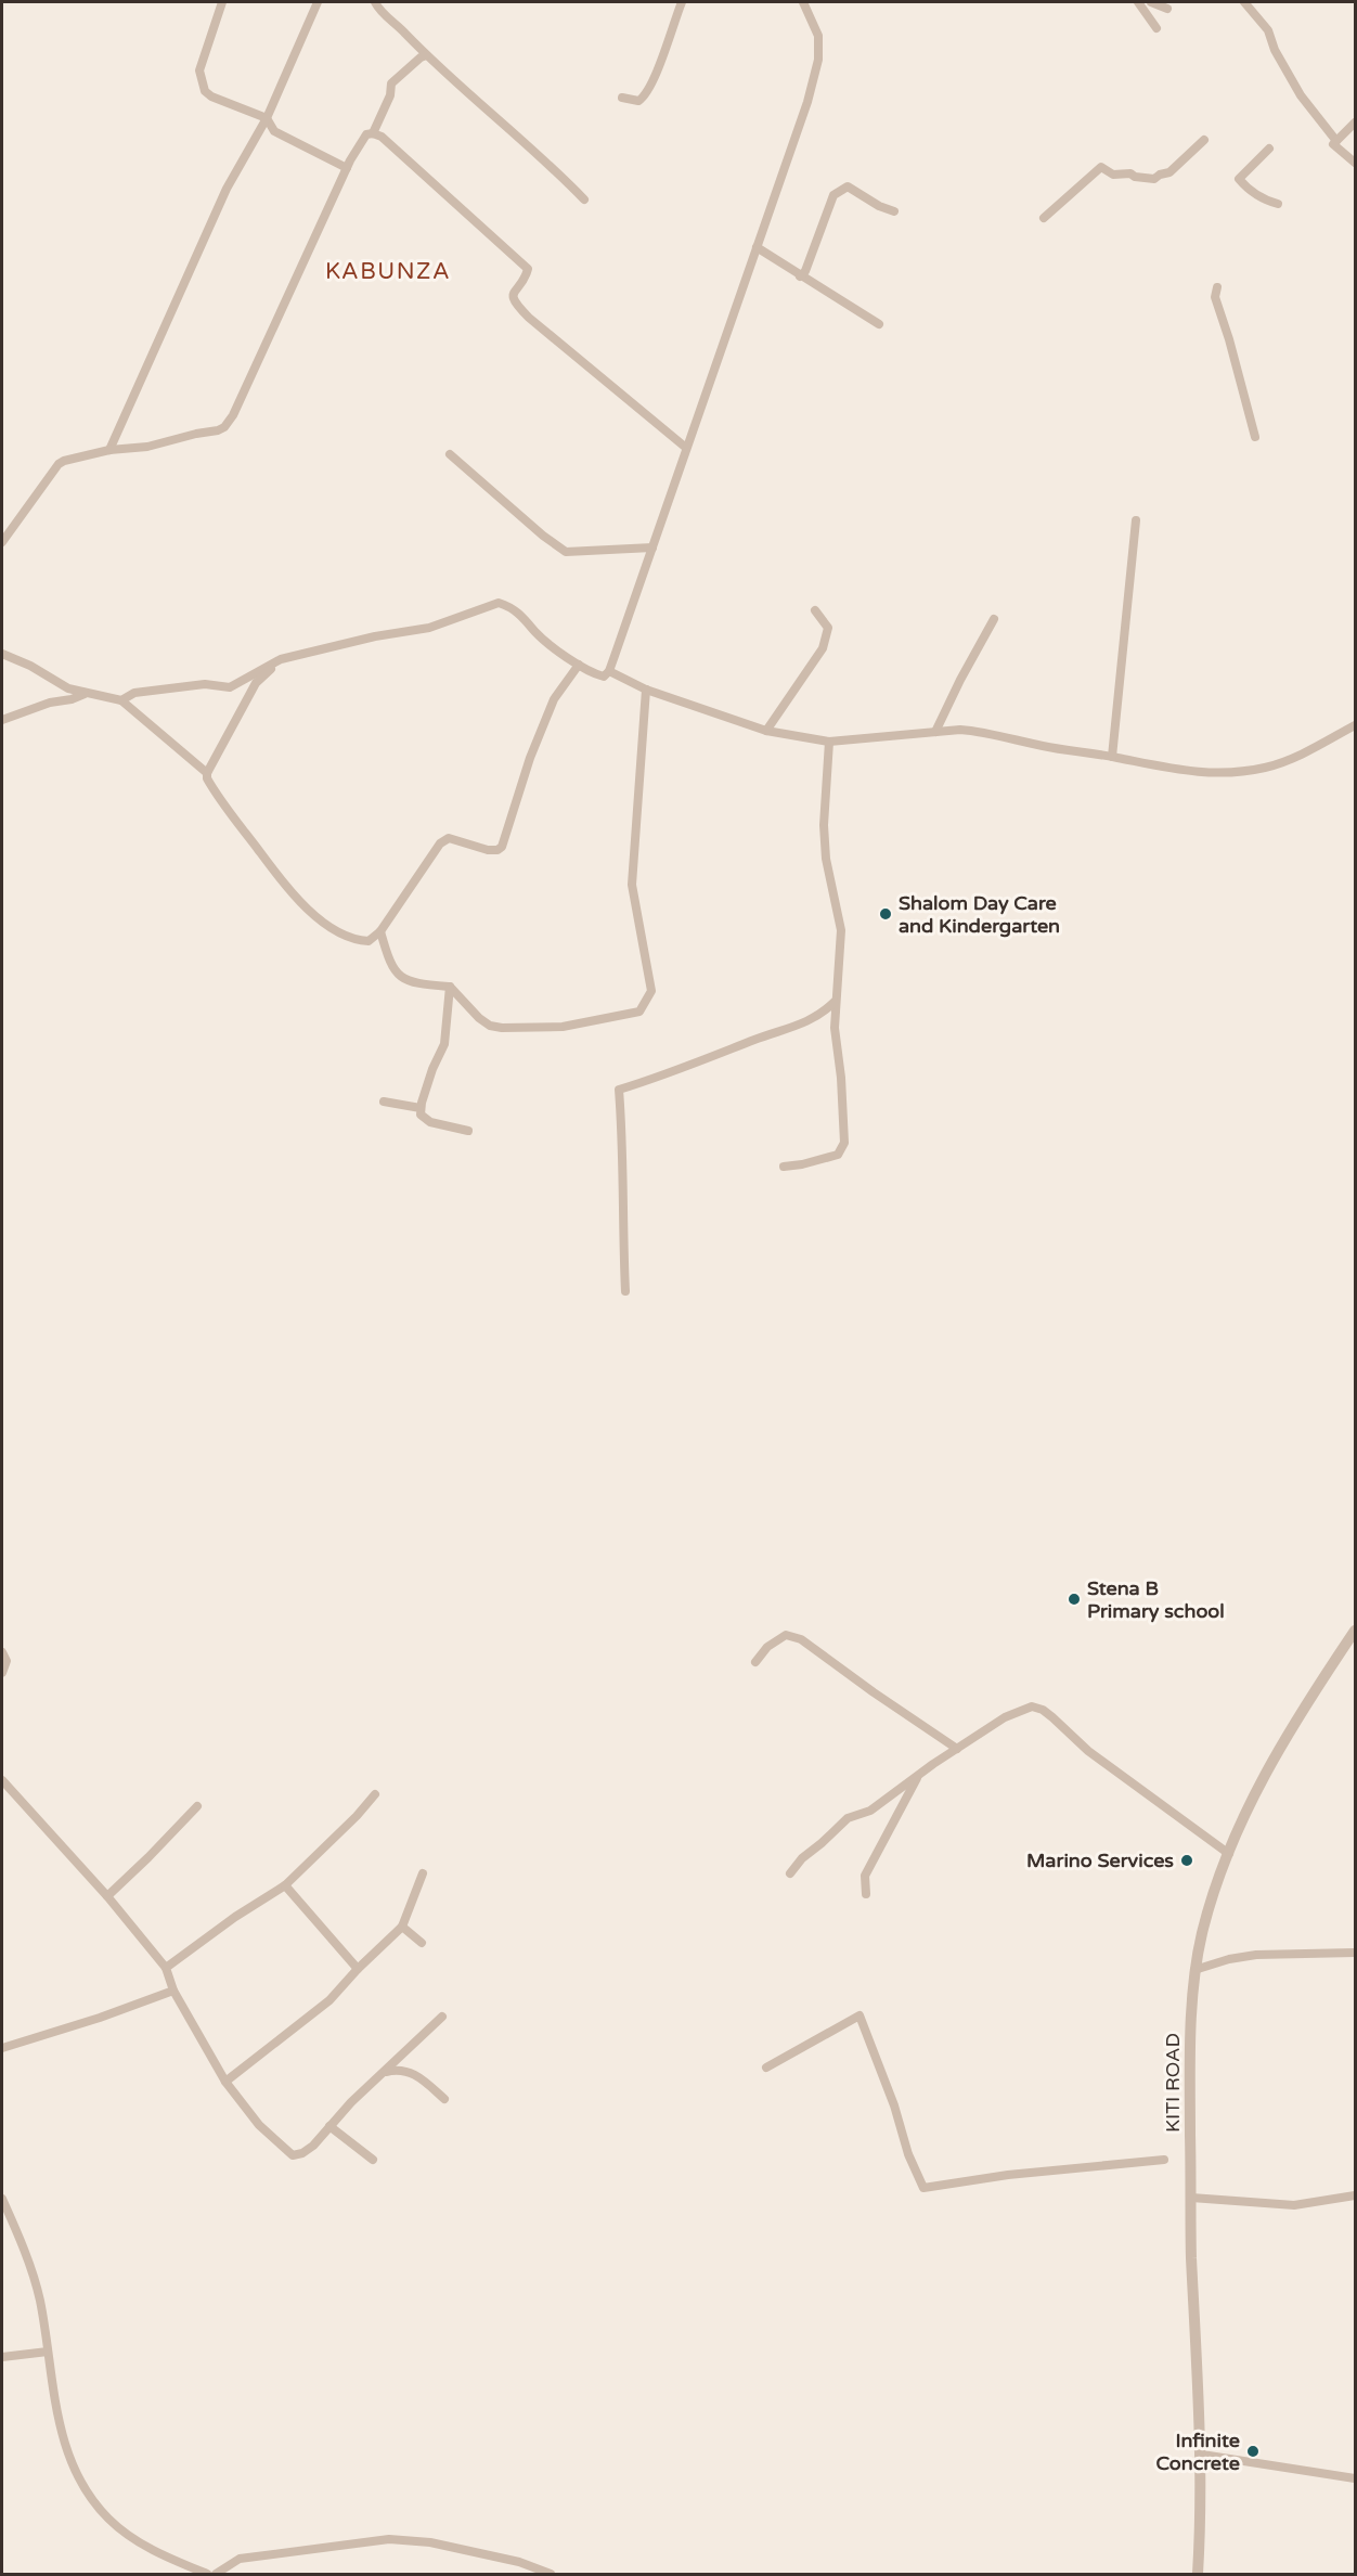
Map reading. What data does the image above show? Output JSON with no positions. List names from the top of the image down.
{
  "streets": {
    "street": ["KITI ROAD"]
  },
  "districts": ["KABUNZA"],
  "places": [
    "Shalom Day Care and Kindergarten",
    "Stena B Primary school",
    "Marino Services",
    "Infinite Concrete"
  ]
}
